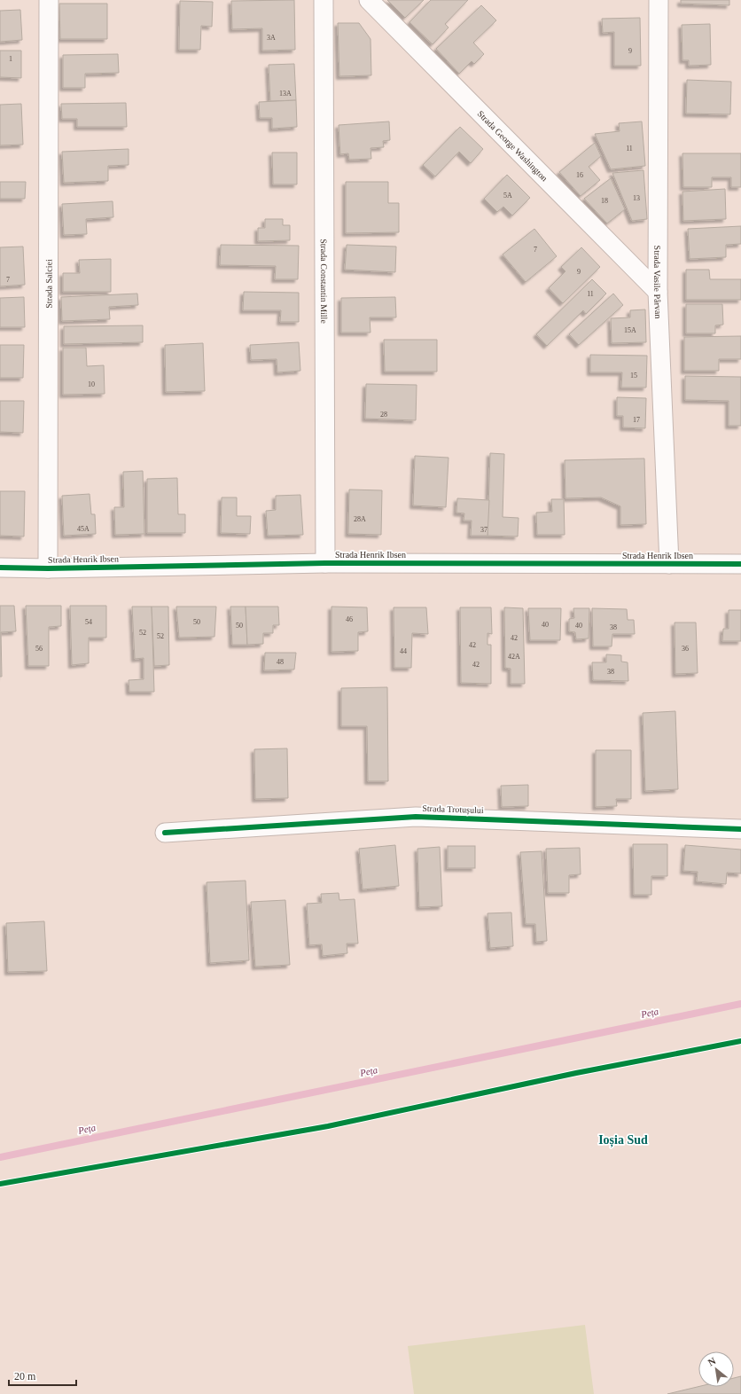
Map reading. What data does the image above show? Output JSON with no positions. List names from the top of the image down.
{
  "streets": {
    "street": [
      "Strada George Washington",
      "Strada Constantin Mille",
      "Strada Vasile Pârvan",
      "Strada Salciei",
      "Strada Henrik Ibsen",
      "Strada Trotușului"
    ]
  },
  "crossings": [
    ["Strada George Washington", "Strada Vasile Pârvan"],
    ["Strada Constantin Mille", "Strada Henrik Ibsen"],
    ["Strada Vasile Pârvan", "Strada Henrik Ibsen"],
    ["Strada Salciei", "Strada Henrik Ibsen"]
  ],
  "districts": ["Ioșia Sud"],
  "water": ["Peța"],
  "house_numbers": [
    "3A",
    "9",
    "1",
    "13A",
    "11",
    "16",
    "5A",
    "13",
    "18",
    "7",
    "9",
    "7",
    "11",
    "15A",
    "15",
    "10",
    "28",
    "17",
    "28A",
    "45A",
    "37",
    "46",
    "54",
    "50",
    "40",
    "50",
    "40",
    "38",
    "52",
    "52",
    "42",
    "42",
    "56",
    "36",
    "44",
    "42A",
    "48",
    "42",
    "38"
  ],
  "scale_bar": "20 m",
  "north": "top left"
}
